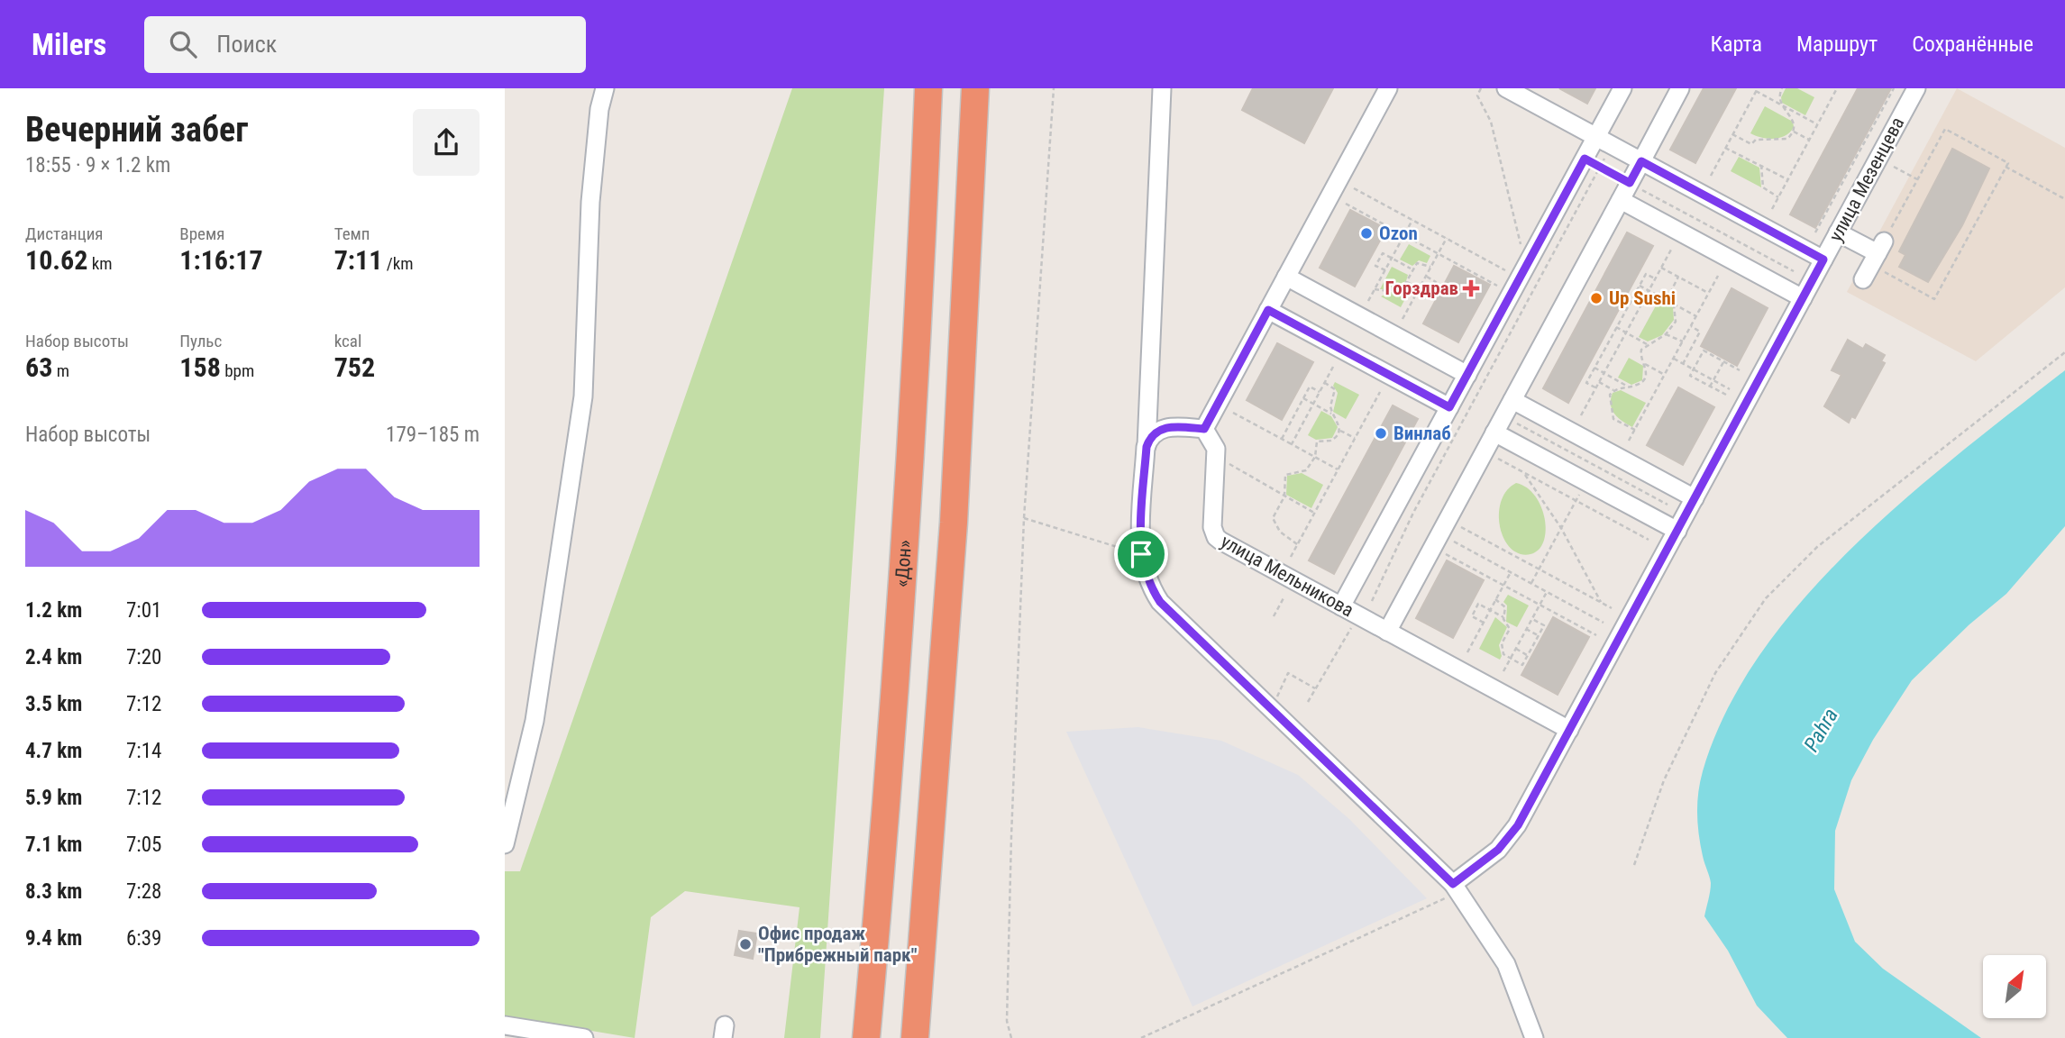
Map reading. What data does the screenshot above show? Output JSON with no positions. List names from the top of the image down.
{
  "streets": {
    "highway": ["«Дон»"],
    "street": ["улица Мезенцева", "улица Мельникова"]
  },
  "crossings": [
    ["улица Мезенцева", "улица Мельникова"]
  ],
  "water": ["Pahra"],
  "places": {
    "other": [
      "Ozon",
      "Up Sushi",
      "Винлаб",
      "Офис продаж \"Прибрежный парк\""
    ],
    "health": ["Горздрав"]
  },
  "north": "top right",
  "page": {
    "header": "Milers",
    "search": "Поиск",
    "nav": ["Карта", "Маршрут", "Сохранённые"],
    "heading": ["Вечерний забег", "18:55 · 9 × 1.2 km"],
    "stats": [
      ["Дистанция", "10.62 km"],
      ["Время", "1:16:17"],
      ["Темп", "7:11 /km"],
      ["Набор высоты", "63 m"],
      ["Пульс", "158 bpm"],
      ["kcal", "752"]
    ],
    "chart": ["Набор высоты", "179–185 m"],
    "list": [
      {
        "name": "1.2 km",
        "note": "7:01"
      },
      {
        "name": "2.4 km",
        "note": "7:20"
      },
      {
        "name": "3.5 km",
        "note": "7:12"
      },
      {
        "name": "4.7 km",
        "note": "7:14"
      },
      {
        "name": "5.9 km",
        "note": "7:12"
      },
      {
        "name": "7.1 km",
        "note": "7:05"
      },
      {
        "name": "8.3 km",
        "note": "7:28"
      },
      {
        "name": "9.4 km",
        "note": "6:39"
      }
    ]
  }
}
